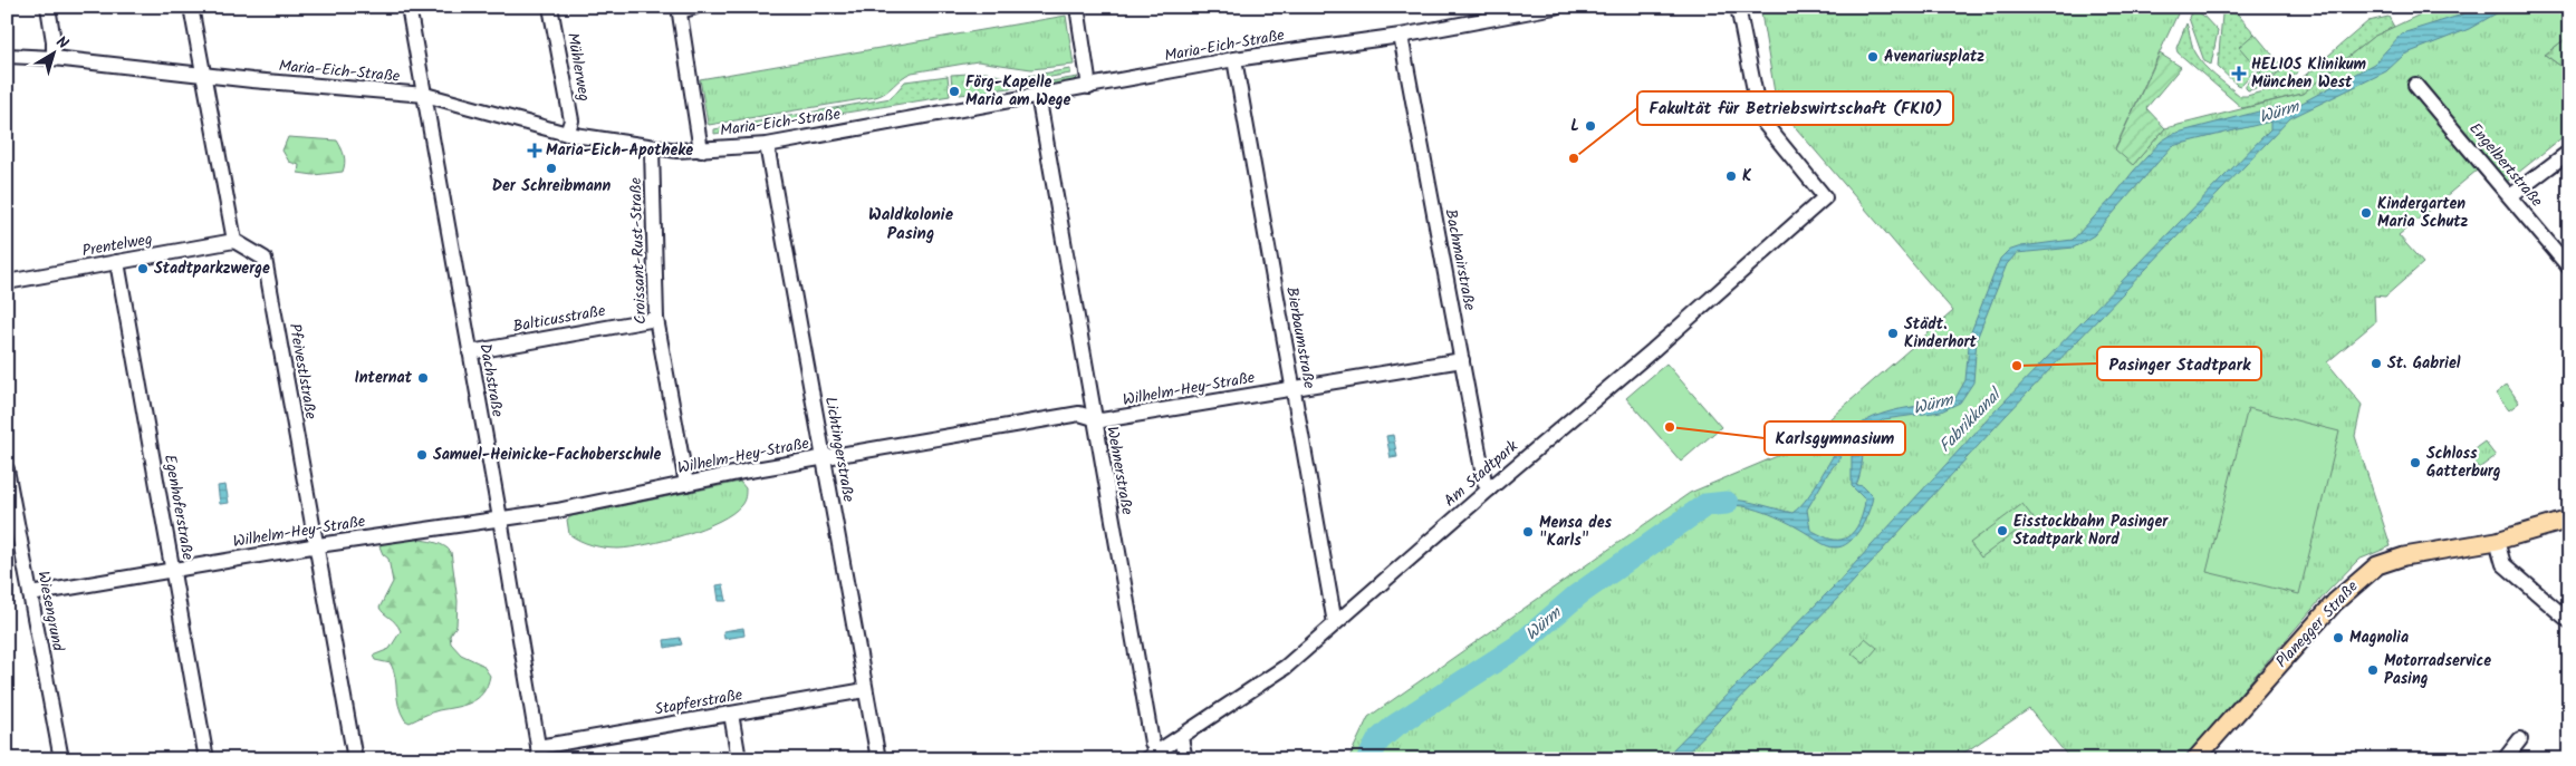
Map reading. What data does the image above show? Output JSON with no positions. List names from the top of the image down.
{
  "streets": {
    "main road": ["Planegger Straße"],
    "street": [
      "Maria-Eich-Straße",
      "Mühlerweg",
      "Engelbertstraße",
      "Prentelweg",
      "Croissant-Rust-Straße",
      "Bachmairstraße",
      "Balticusstraße",
      "Bierbaumstraße",
      "Pfeivestlstraße",
      "Dachstraße",
      "Wilhelm-Hey-Straße",
      "Lichtingerstraße",
      "Wehnerstraße",
      "Am Stadtpark",
      "Egenhoferstraße",
      "Wiesengrund",
      "Stapferstraße"
    ]
  },
  "crossings": [
    ["Maria-Eich-Straße", "Mühlerweg"],
    ["Maria-Eich-Straße", "Croissant-Rust-Straße"],
    ["Maria-Eich-Straße", "Bachmairstraße"],
    ["Maria-Eich-Straße", "Bierbaumstraße"],
    ["Maria-Eich-Straße", "Dachstraße"],
    ["Maria-Eich-Straße", "Lichtingerstraße"],
    ["Maria-Eich-Straße", "Wehnerstraße"],
    ["Prentelweg", "Pfeivestlstraße"],
    ["Prentelweg", "Egenhoferstraße"],
    ["Croissant-Rust-Straße", "Balticusstraße"],
    ["Croissant-Rust-Straße", "Wilhelm-Hey-Straße"],
    ["Bachmairstraße", "Wilhelm-Hey-Straße"],
    ["Bachmairstraße", "Am Stadtpark"],
    ["Balticusstraße", "Dachstraße"],
    ["Bierbaumstraße", "Wilhelm-Hey-Straße"],
    ["Bierbaumstraße", "Am Stadtpark"],
    ["Pfeivestlstraße", "Wilhelm-Hey-Straße"],
    ["Dachstraße", "Wilhelm-Hey-Straße"],
    ["Dachstraße", "Stapferstraße"],
    ["Wilhelm-Hey-Straße", "Lichtingerstraße"],
    ["Wilhelm-Hey-Straße", "Wehnerstraße"],
    ["Wilhelm-Hey-Straße", "Egenhoferstraße"],
    ["Wilhelm-Hey-Straße", "Wiesengrund"],
    ["Lichtingerstraße", "Stapferstraße"],
    ["Wehnerstraße", "Am Stadtpark"]
  ],
  "districts": ["Waldkolonie Pasing"],
  "water": ["Würm", "Fabrikkanal"],
  "places": {
    "other": [
      "Avenariusplatz",
      "Förg-Kapelle Maria am Wege",
      "L",
      "Fakultät für Betriebswirtschaft (FK10)",
      "Der Schreibmann",
      "K",
      "Kindergarten Maria Schutz",
      "Stadtparkzwerge",
      "Städt. Kinderhort",
      "St. Gabriel",
      "Pasinger Stadtpark",
      "Internat",
      "Karlsgymnasium",
      "Samuel-Heinicke-Fachoberschule",
      "Schloss Gatterburg",
      "Eisstockbahn Pasinger Stadtpark Nord",
      "Mensa des \"Karls\"",
      "Magnolia",
      "Motorradservice Pasing"
    ],
    "health": ["HELIOS Klinikum München West", "Maria-Eich-Apotheke"]
  },
  "north": "top right"
}
